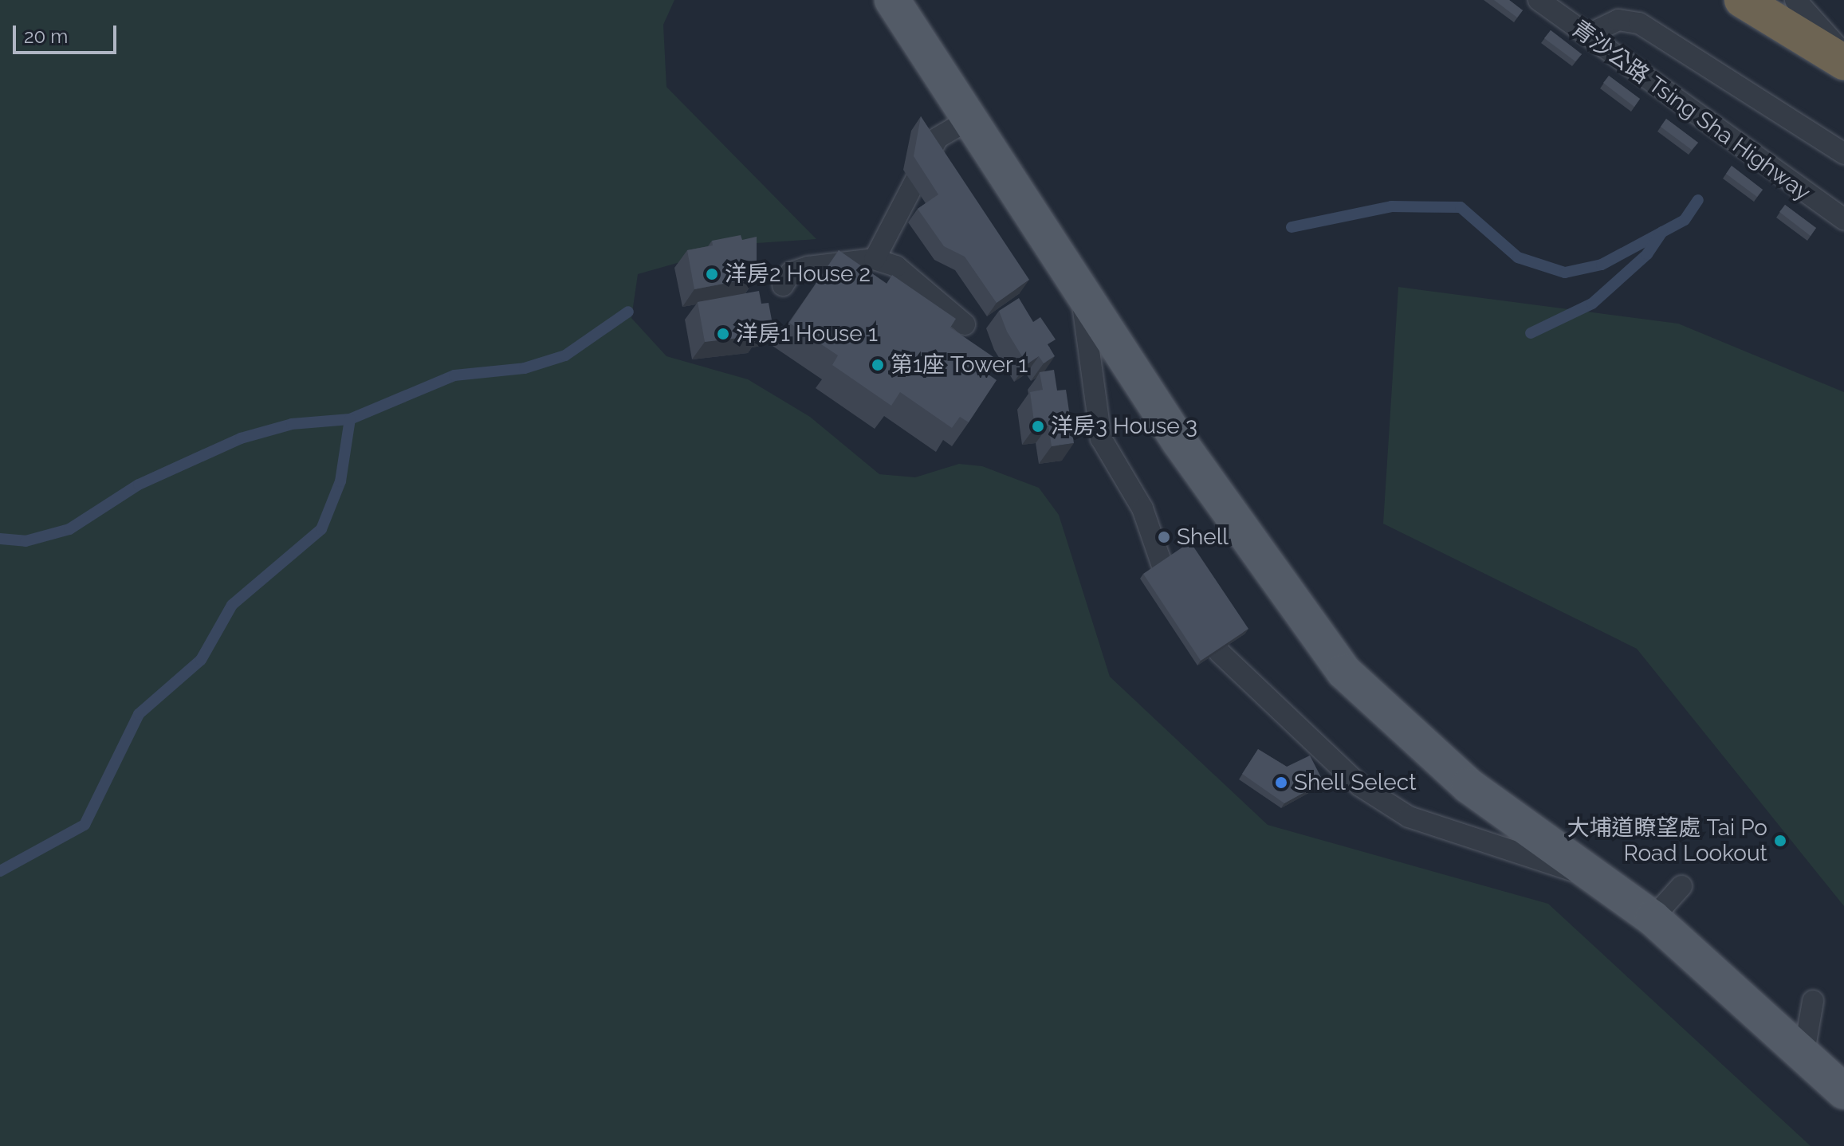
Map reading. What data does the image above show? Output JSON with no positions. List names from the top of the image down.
{
  "streets": {
    "lane": ["青沙公路 Tsing Sha Highway"]
  },
  "places": [
    "洋房2 House 2",
    "洋房1 House 1",
    "第1座 Tower 1",
    "洋房3 House 3",
    "Shell",
    "Shell Select",
    "大埔道瞭望處 Tai Po Road Lookout"
  ],
  "scale_bar": "20 m"
}
